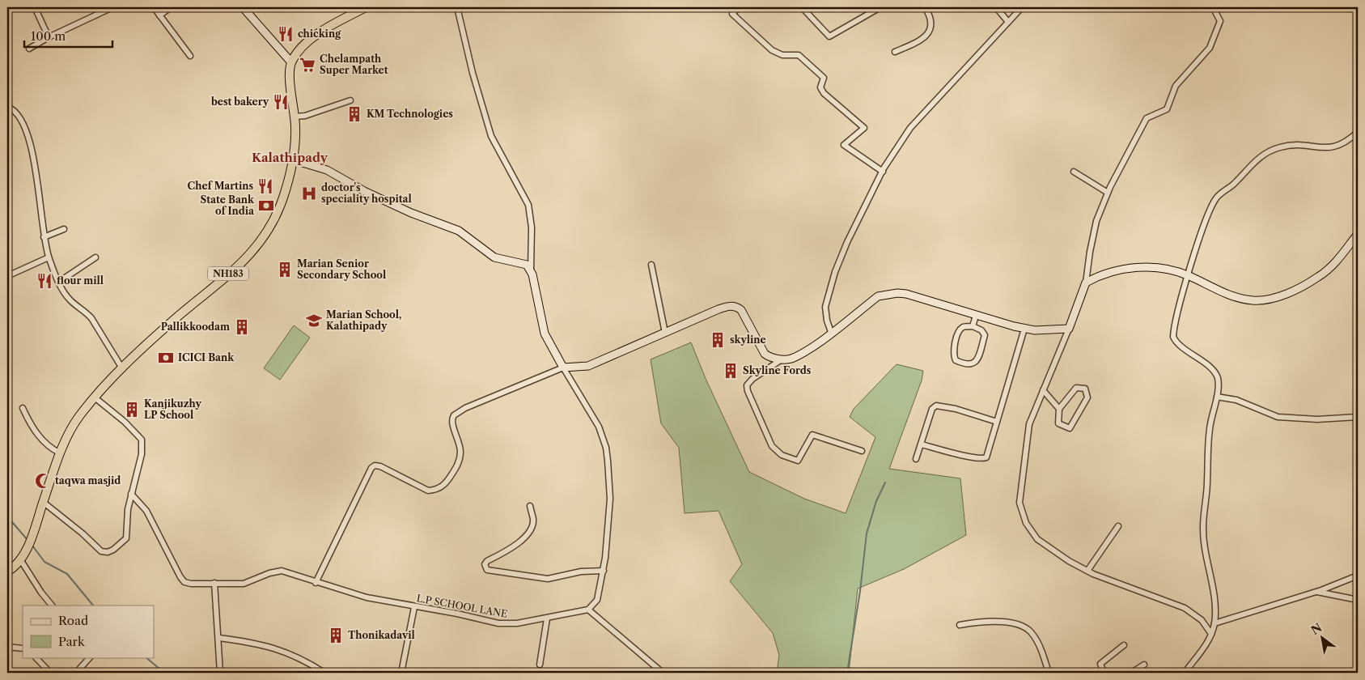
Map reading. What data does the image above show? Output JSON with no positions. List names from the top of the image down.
{
  "streets": {
    "highway": ["NH183"],
    "street": ["L.P SCHOOL LANE"]
  },
  "districts": ["Kalathipady"],
  "places": {
    "restaurant": [
      "chicking",
      "best bakery",
      "Chef Martins",
      "flour mill"
    ],
    "supermarket": ["Chelampath Super Market"],
    "building": [
      "KM Technologies",
      "Marian Senior Secondary School",
      "Pallikkoodam",
      "skyline",
      "Skyline Fords",
      "Kanjikuzhy LP School",
      "Thonikadavil"
    ],
    "hospital": ["doctor's speciality hospital"],
    "bank": ["State Bank of India", "ICICI Bank"],
    "school or university": ["Marian School, Kalathipady"],
    "mosque": ["taqwa masjid"]
  },
  "legend": ["Road", "Park"],
  "scale_bar": "100 m",
  "north": "top left"
}
